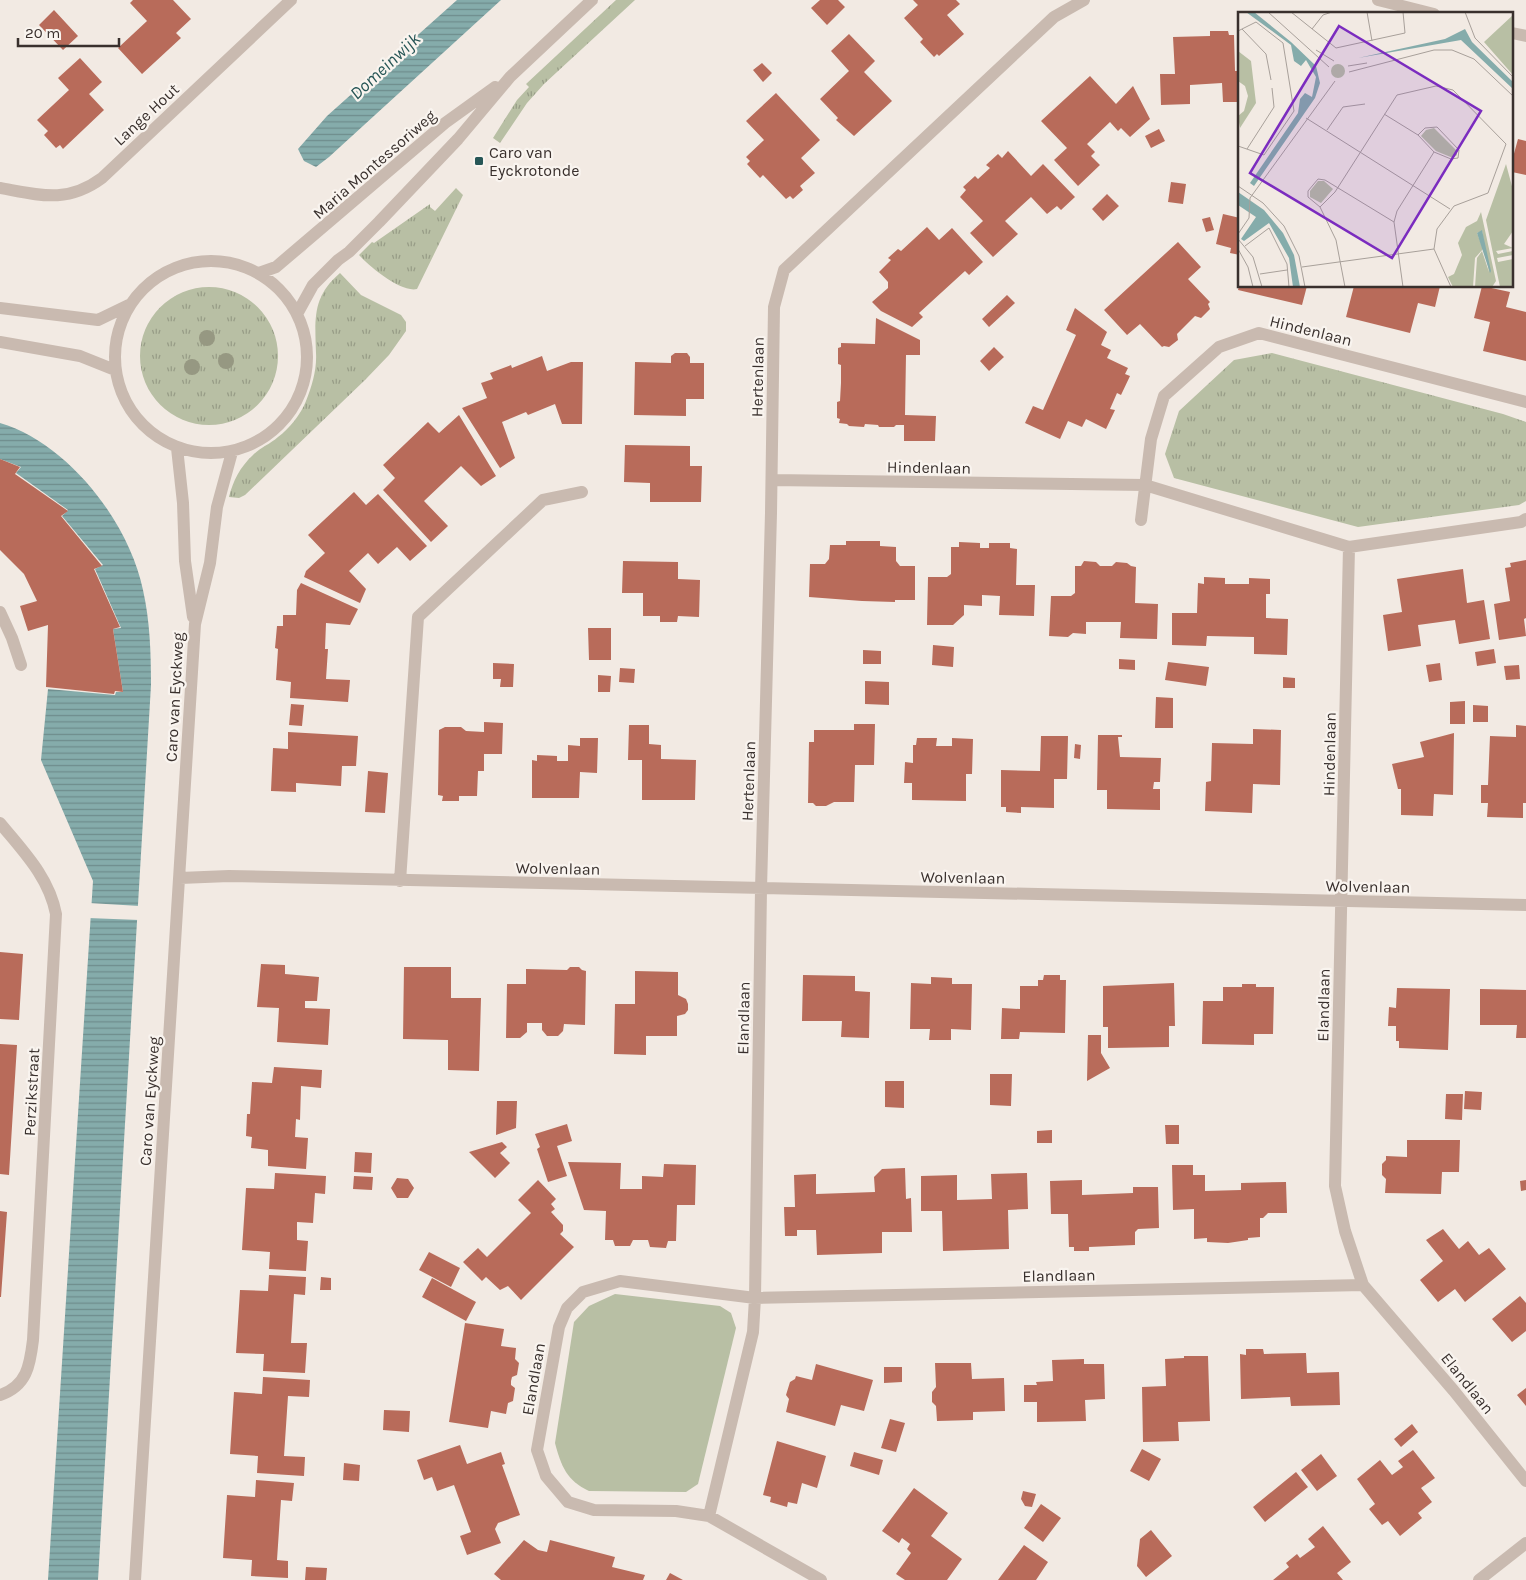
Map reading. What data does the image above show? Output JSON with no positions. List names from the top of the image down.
{
  "streets": {
    "street": [
      "Lange Hout",
      "Maria Montessoriweg",
      "Hindenlaan",
      "Hertenlaan",
      "Caro van Eyckweg",
      "Wolvenlaan",
      "Elandlaan",
      "Perzikstraat"
    ]
  },
  "crossings": [
    ["Hindenlaan", "Hertenlaan"],
    ["Hindenlaan", "Wolvenlaan"],
    ["Hindenlaan", "Elandlaan"],
    ["Hertenlaan", "Wolvenlaan"],
    ["Hertenlaan", "Elandlaan"],
    ["Caro van Eyckweg", "Wolvenlaan"],
    ["Wolvenlaan", "Elandlaan"]
  ],
  "water": ["Domeinwijk"],
  "places": {
    "transit": ["Caro van Eyckrotonde"]
  },
  "scale_bar": "20 m"
}
